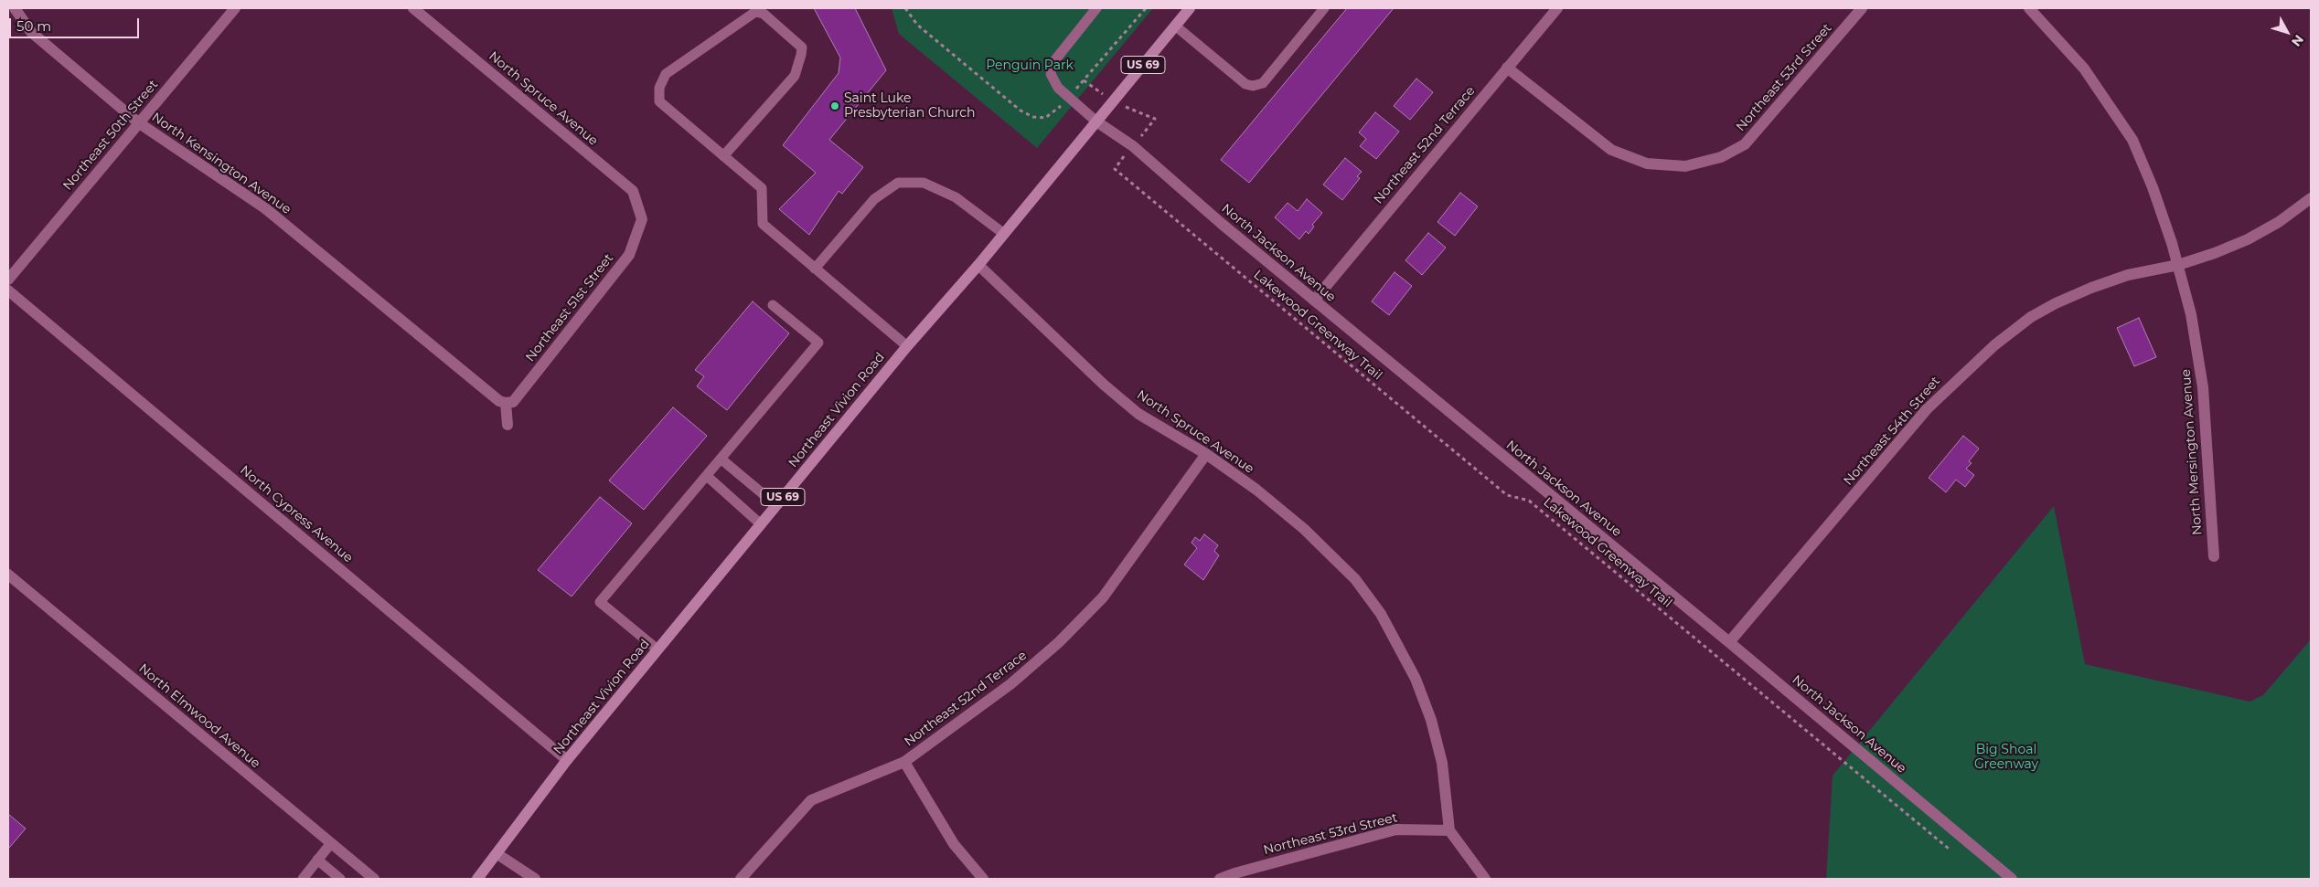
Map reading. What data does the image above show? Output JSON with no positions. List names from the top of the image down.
{
  "streets": {
    "main road": ["US 69", "Northeast Vivion Road"],
    "street": [
      "Northeast 53rd Street",
      "North Spruce Avenue",
      "Northeast 50th Street",
      "Northeast 52nd Terrace",
      "North Kensington Avenue",
      "North Jackson Avenue",
      "Northeast 51st Street",
      "Northeast 54th Street",
      "North Mersington Avenue",
      "North Cypress Avenue",
      "North Elmwood Avenue"
    ],
    "path": ["Lakewood Greenway Trail"]
  },
  "crossings": [
    ["Northeast 53rd Street", "North Spruce Avenue"],
    ["Northeast 53rd Street", "Northeast 52nd Terrace"],
    ["North Spruce Avenue", "Northeast 52nd Terrace"],
    ["North Spruce Avenue", "Northeast 51st Street"],
    ["North Spruce Avenue", "Northeast Vivion Road"],
    ["Northeast 50th Street", "North Kensington Avenue"],
    ["Northeast 52nd Terrace", "North Jackson Avenue"],
    ["North Kensington Avenue", "Northeast 51st Street"],
    ["North Jackson Avenue", "Northeast Vivion Road"],
    ["North Jackson Avenue", "Northeast 54th Street"],
    ["Northeast Vivion Road", "North Cypress Avenue"],
    ["Northeast 54th Street", "North Mersington Avenue"]
  ],
  "parks": ["Penguin Park", "Big Shoal Greenway"],
  "places": ["Saint Luke Presbyterian Church"],
  "scale_bar": "50 m",
  "north": "bottom right"
}
